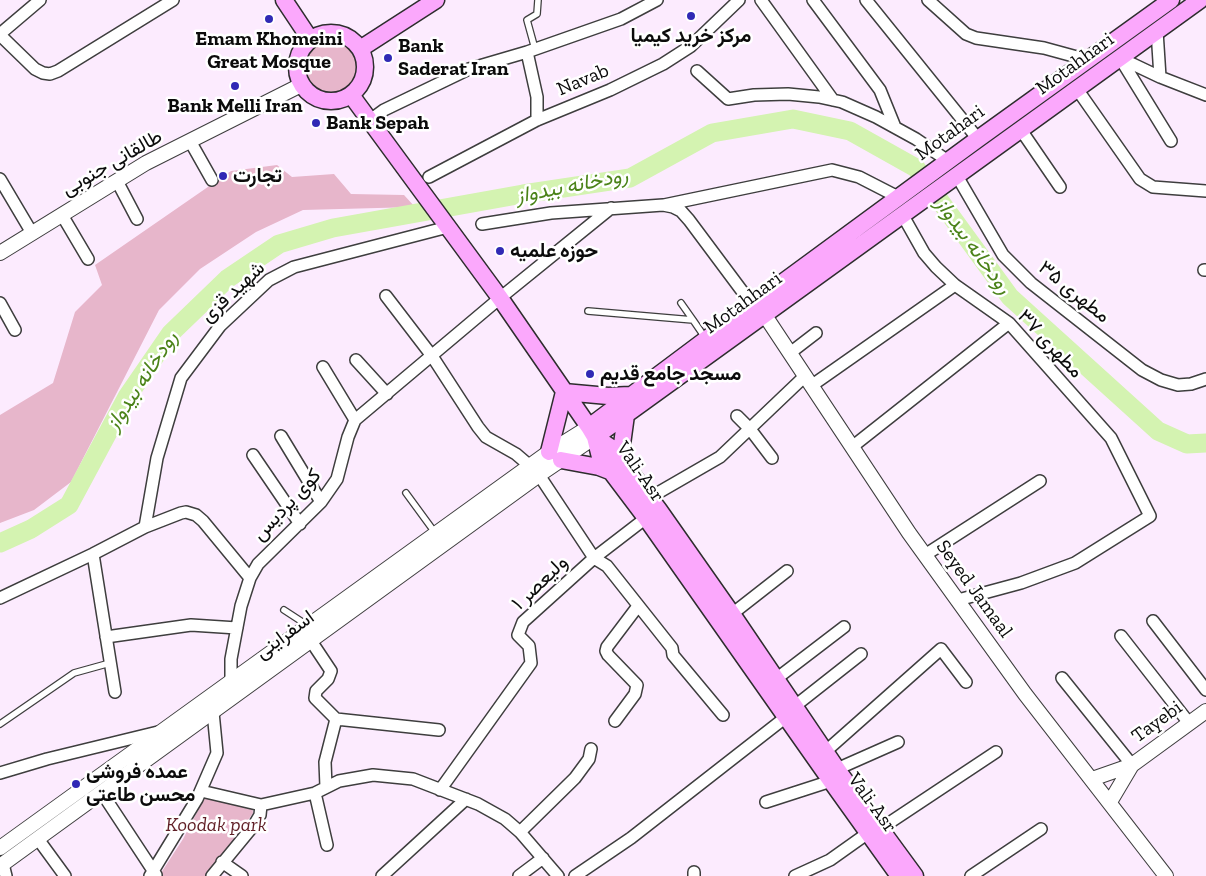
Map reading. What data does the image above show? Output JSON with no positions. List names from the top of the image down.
{
  "streets": {
    "main road": ["Motahhari", "Motahari", "Vali-Asr"],
    "street": [
      "Navab",
      "طالقانی جنوبی",
      "شهید قزی",
      "مطهری ۳۵",
      "مطهری ۳۷",
      "کوی پردیس",
      "ولیعصر ۱",
      "Seyed Jamaal",
      "اسفراینی",
      "Tayebi"
    ]
  },
  "crossings": [
    ["Motahhari", "Motahari"],
    ["Motahhari", "مطهری ۳۵"],
    ["Motahhari", "مطهری ۳۷"],
    ["Motahhari", "Vali-Asr"],
    ["Motahhari", "Seyed Jamaal"],
    ["Motahhari", "اسفراینی"],
    ["Motahari", "مطهری ۳۵"],
    ["Motahari", "Seyed Jamaal"],
    ["طالقانی جنوبی", "Vali-Asr"],
    ["شهید قزی", "Vali-Asr"],
    ["مطهری ۳۷", "ولیعصر ۱"],
    ["مطهری ۳۷", "Seyed Jamaal"],
    ["Vali-Asr", "کوی پردیس"],
    ["Vali-Asr", "ولیعصر ۱"],
    ["Vali-Asr", "اسفراینی"],
    ["کوی پردیس", "اسفراینی"],
    ["ولیعصر ۱", "Seyed Jamaal"],
    ["Seyed Jamaal", "Tayebi"]
  ],
  "water": ["رودخانه بیدواز"],
  "parks": ["Koodak park"],
  "places": [
    "مرکز خرید کیمیا",
    "Emam Khomeini Great Mosque",
    "Bank Saderat Iran",
    "Bank Melli Iran",
    "Bank Sepah",
    "تجارت",
    "حوزه علمیه",
    "مسجد جامع قدیم",
    "عمده فروشی محسن طاعتی"
  ]
}
